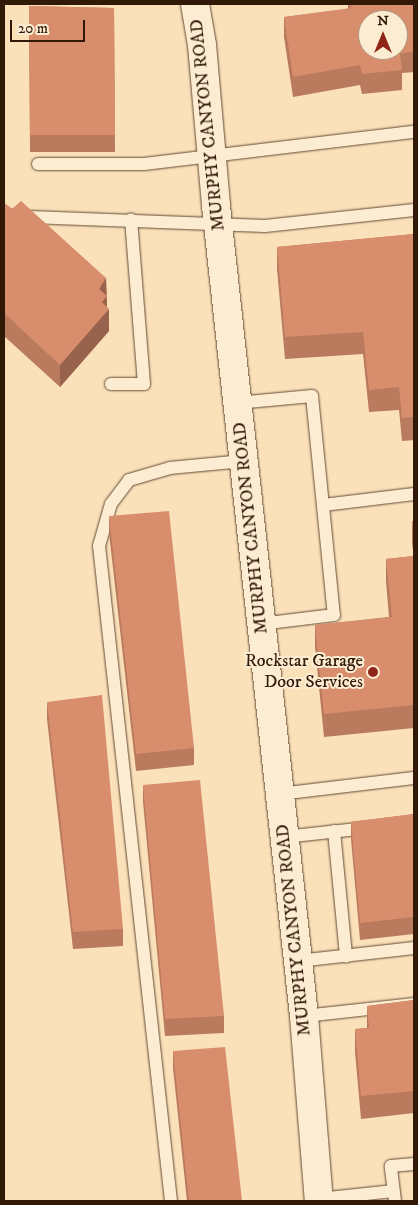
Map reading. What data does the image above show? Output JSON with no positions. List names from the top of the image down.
{
  "streets": {
    "main road": ["MURPHY CANYON ROAD"]
  },
  "places": ["Rockstar Garage Door Services"],
  "scale_bar": "20 m",
  "north": "top"
}
